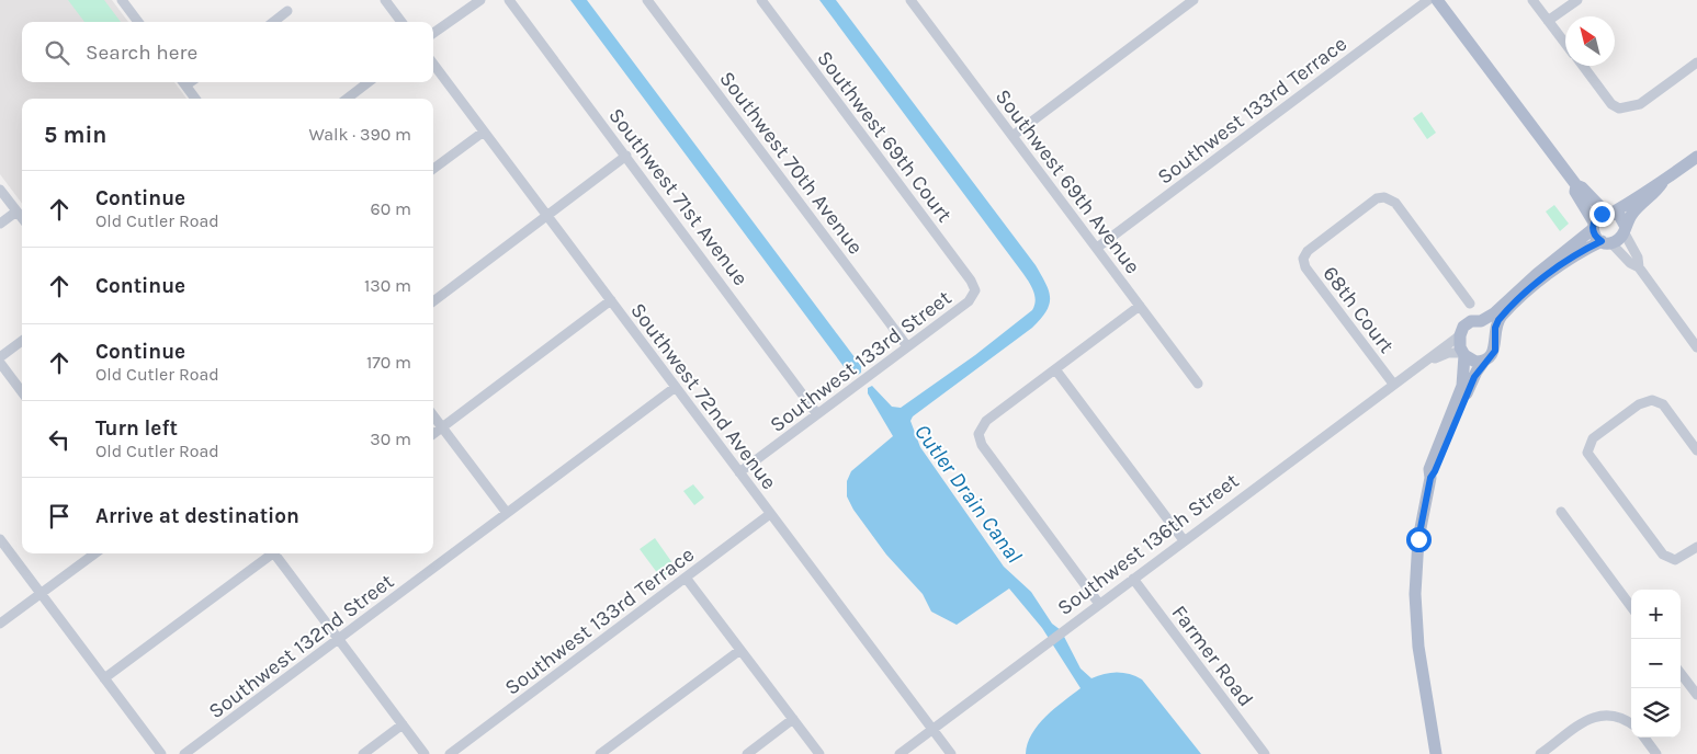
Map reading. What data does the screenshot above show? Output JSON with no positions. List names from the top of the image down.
{
  "streets": {
    "street": [
      "Southwest 133rd Terrace",
      "Southwest 69th Court",
      "Southwest 70th Avenue",
      "Southwest 69th Avenue",
      "Southwest 71st Avenue",
      "68th Court",
      "Southwest 133rd Street",
      "Southwest 72nd Avenue",
      "Southwest 136th Street",
      "Southwest 132nd Street",
      "Farmer Road"
    ]
  },
  "crossings": [
    ["Southwest 133rd Terrace", "Southwest 69th Avenue"],
    ["Southwest 133rd Terrace", "Southwest 72nd Avenue"],
    ["Southwest 69th Court", "Southwest 133rd Street"],
    ["Southwest 70th Avenue", "Southwest 133rd Street"],
    ["Southwest 71st Avenue", "Southwest 133rd Street"],
    ["68th Court", "Southwest 136th Street"],
    ["Southwest 133rd Street", "Southwest 72nd Avenue"],
    ["Southwest 72nd Avenue", "Southwest 136th Street"],
    ["Southwest 72nd Avenue", "Southwest 132nd Street"],
    ["Southwest 136th Street", "Farmer Road"]
  ],
  "water": ["Cutler Drain Canal"],
  "north": "top left",
  "page": {
    "search": "Search here",
    "heading": ["5 min", "Walk · 390 m"],
    "list": [
      ["Continue", "Old Cutler Road", "60 m"],
      ["Continue", "130 m"],
      ["Continue", "Old Cutler Road", "170 m"],
      ["Turn left", "Old Cutler Road", "30 m"],
      "Arrive at destination"
    ],
    "map_buttons": ["+", "−"]
  }
}
